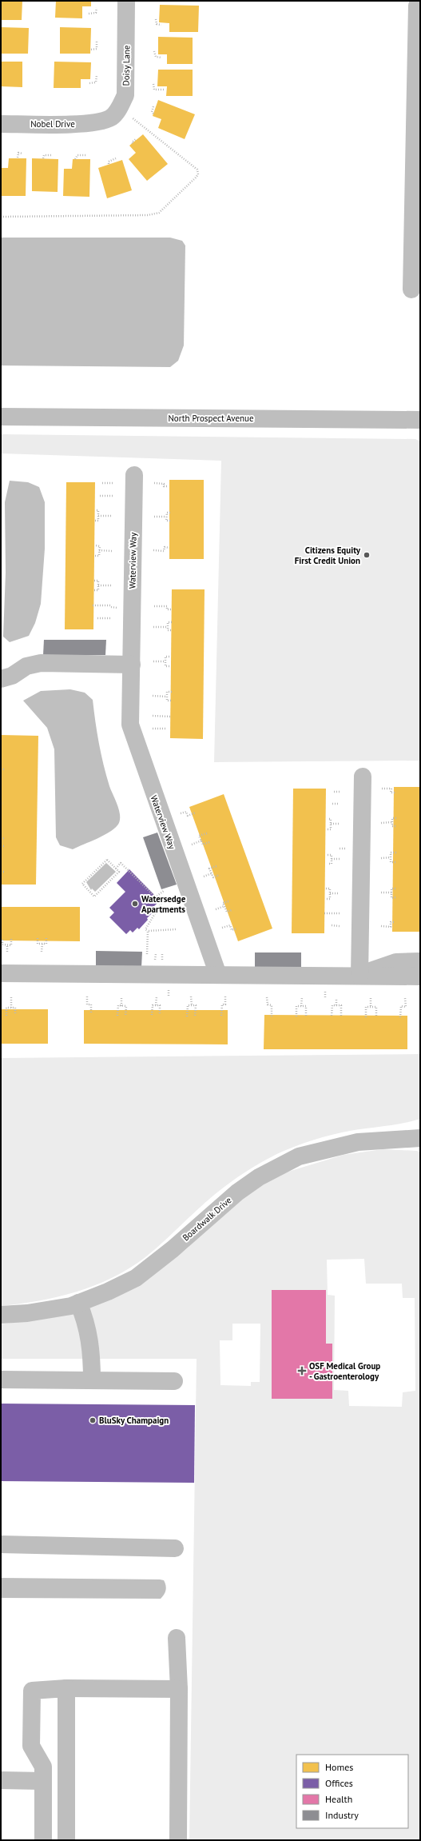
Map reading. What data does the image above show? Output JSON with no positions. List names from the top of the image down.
{
  "streets": {
    "street": [
      "Doisy Lane",
      "Nobel Drive",
      "North Prospect Avenue",
      "Waterview Way",
      "Boardwalk Drive"
    ]
  },
  "crossings": [
    ["Doisy Lane", "Nobel Drive"]
  ],
  "places": {
    "other": ["Citizens Equity First Credit Union", "Watersedge Apartments", "BluSky Champaign"],
    "health": ["OSF Medical Group - Gastroenterology"]
  },
  "legend": [
    "Homes",
    "Offices",
    "Health",
    "Industry"
  ]
}
